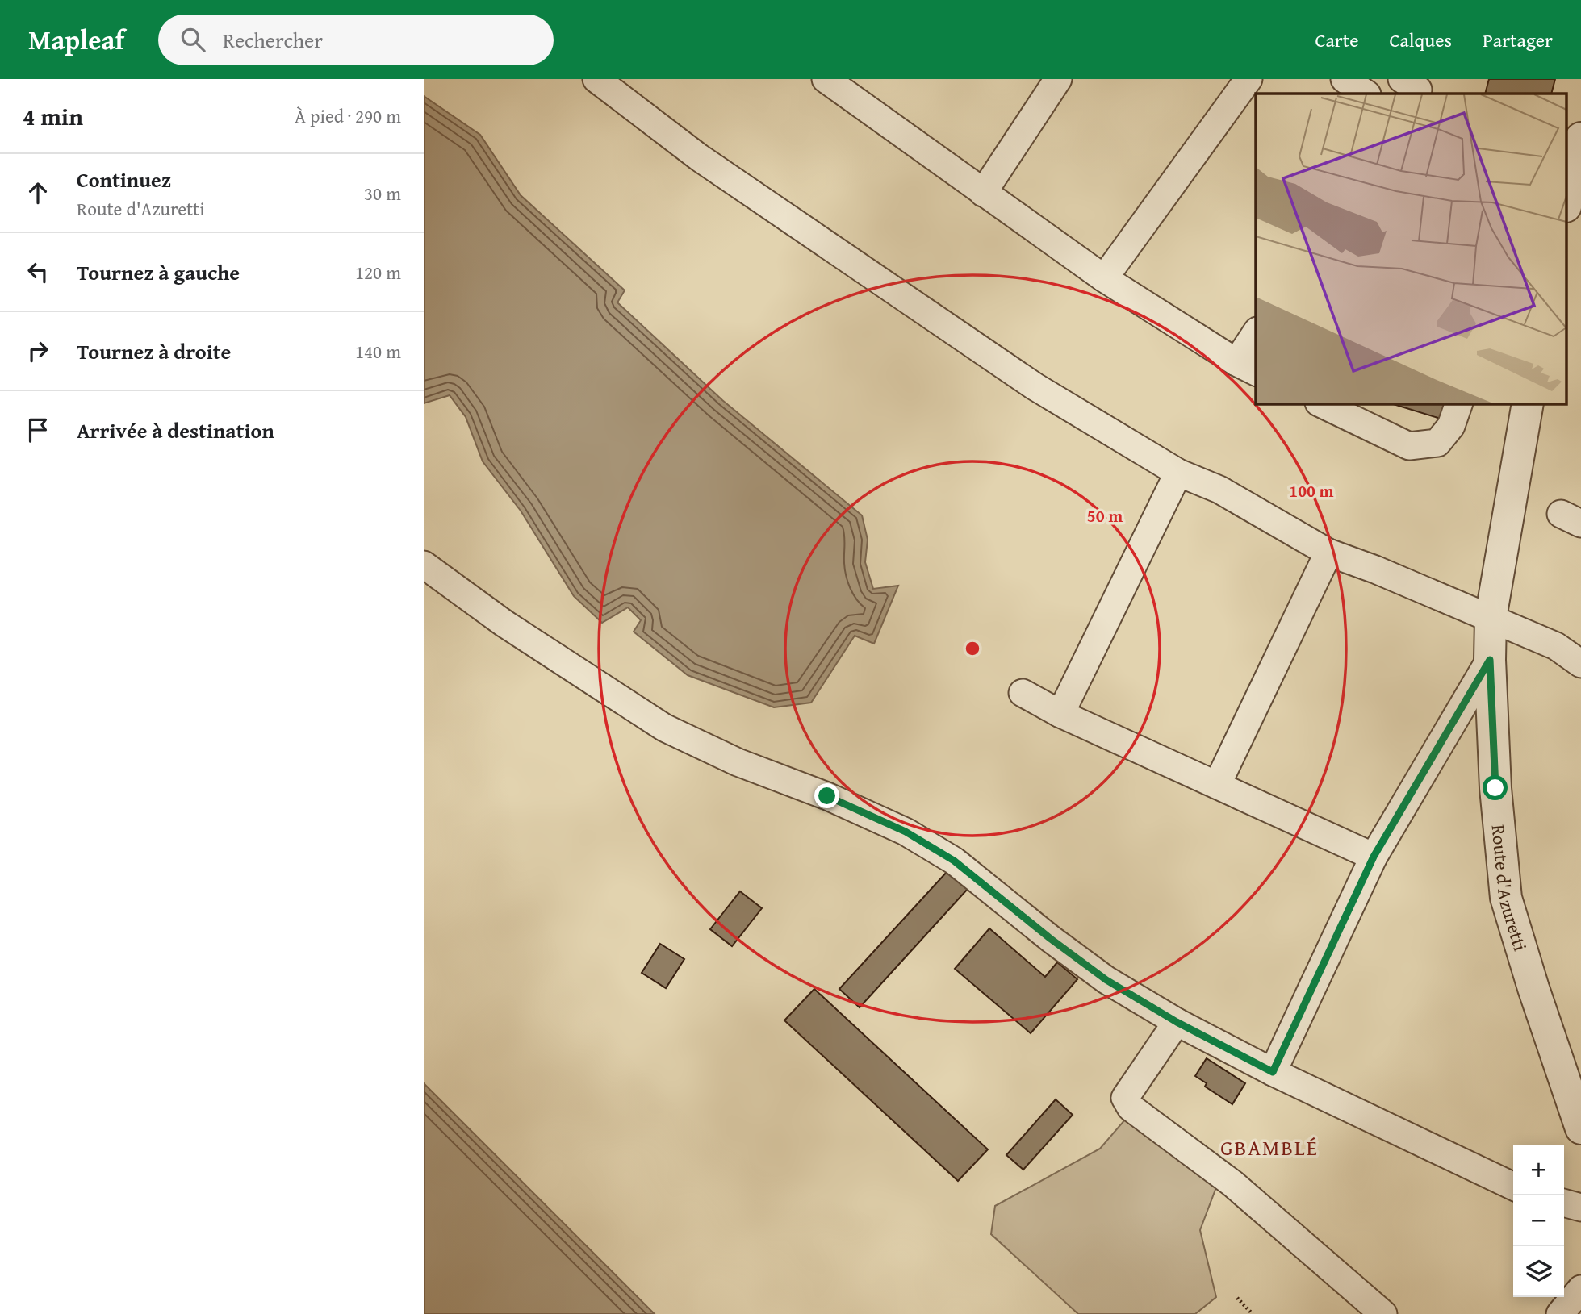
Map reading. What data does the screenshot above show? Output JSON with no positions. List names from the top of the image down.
{
  "streets": {
    "street": ["Route d'Azuretti"]
  },
  "districts": ["GBAMBLÉ"],
  "page": {
    "header": "Mapleaf",
    "search": "Rechercher",
    "nav": ["Carte", "Calques", "Partager"],
    "heading": ["4 min", "À pied · 290 m"],
    "list": [
      ["Continuez", "Route d'Azuretti", "30 m"],
      ["Tournez à gauche", "120 m"],
      ["Tournez à droite", "140 m"],
      "Arrivée à destination"
    ],
    "map_buttons": ["+", "−"]
  },
  "rings": ["100 m", "50 m"]
}
